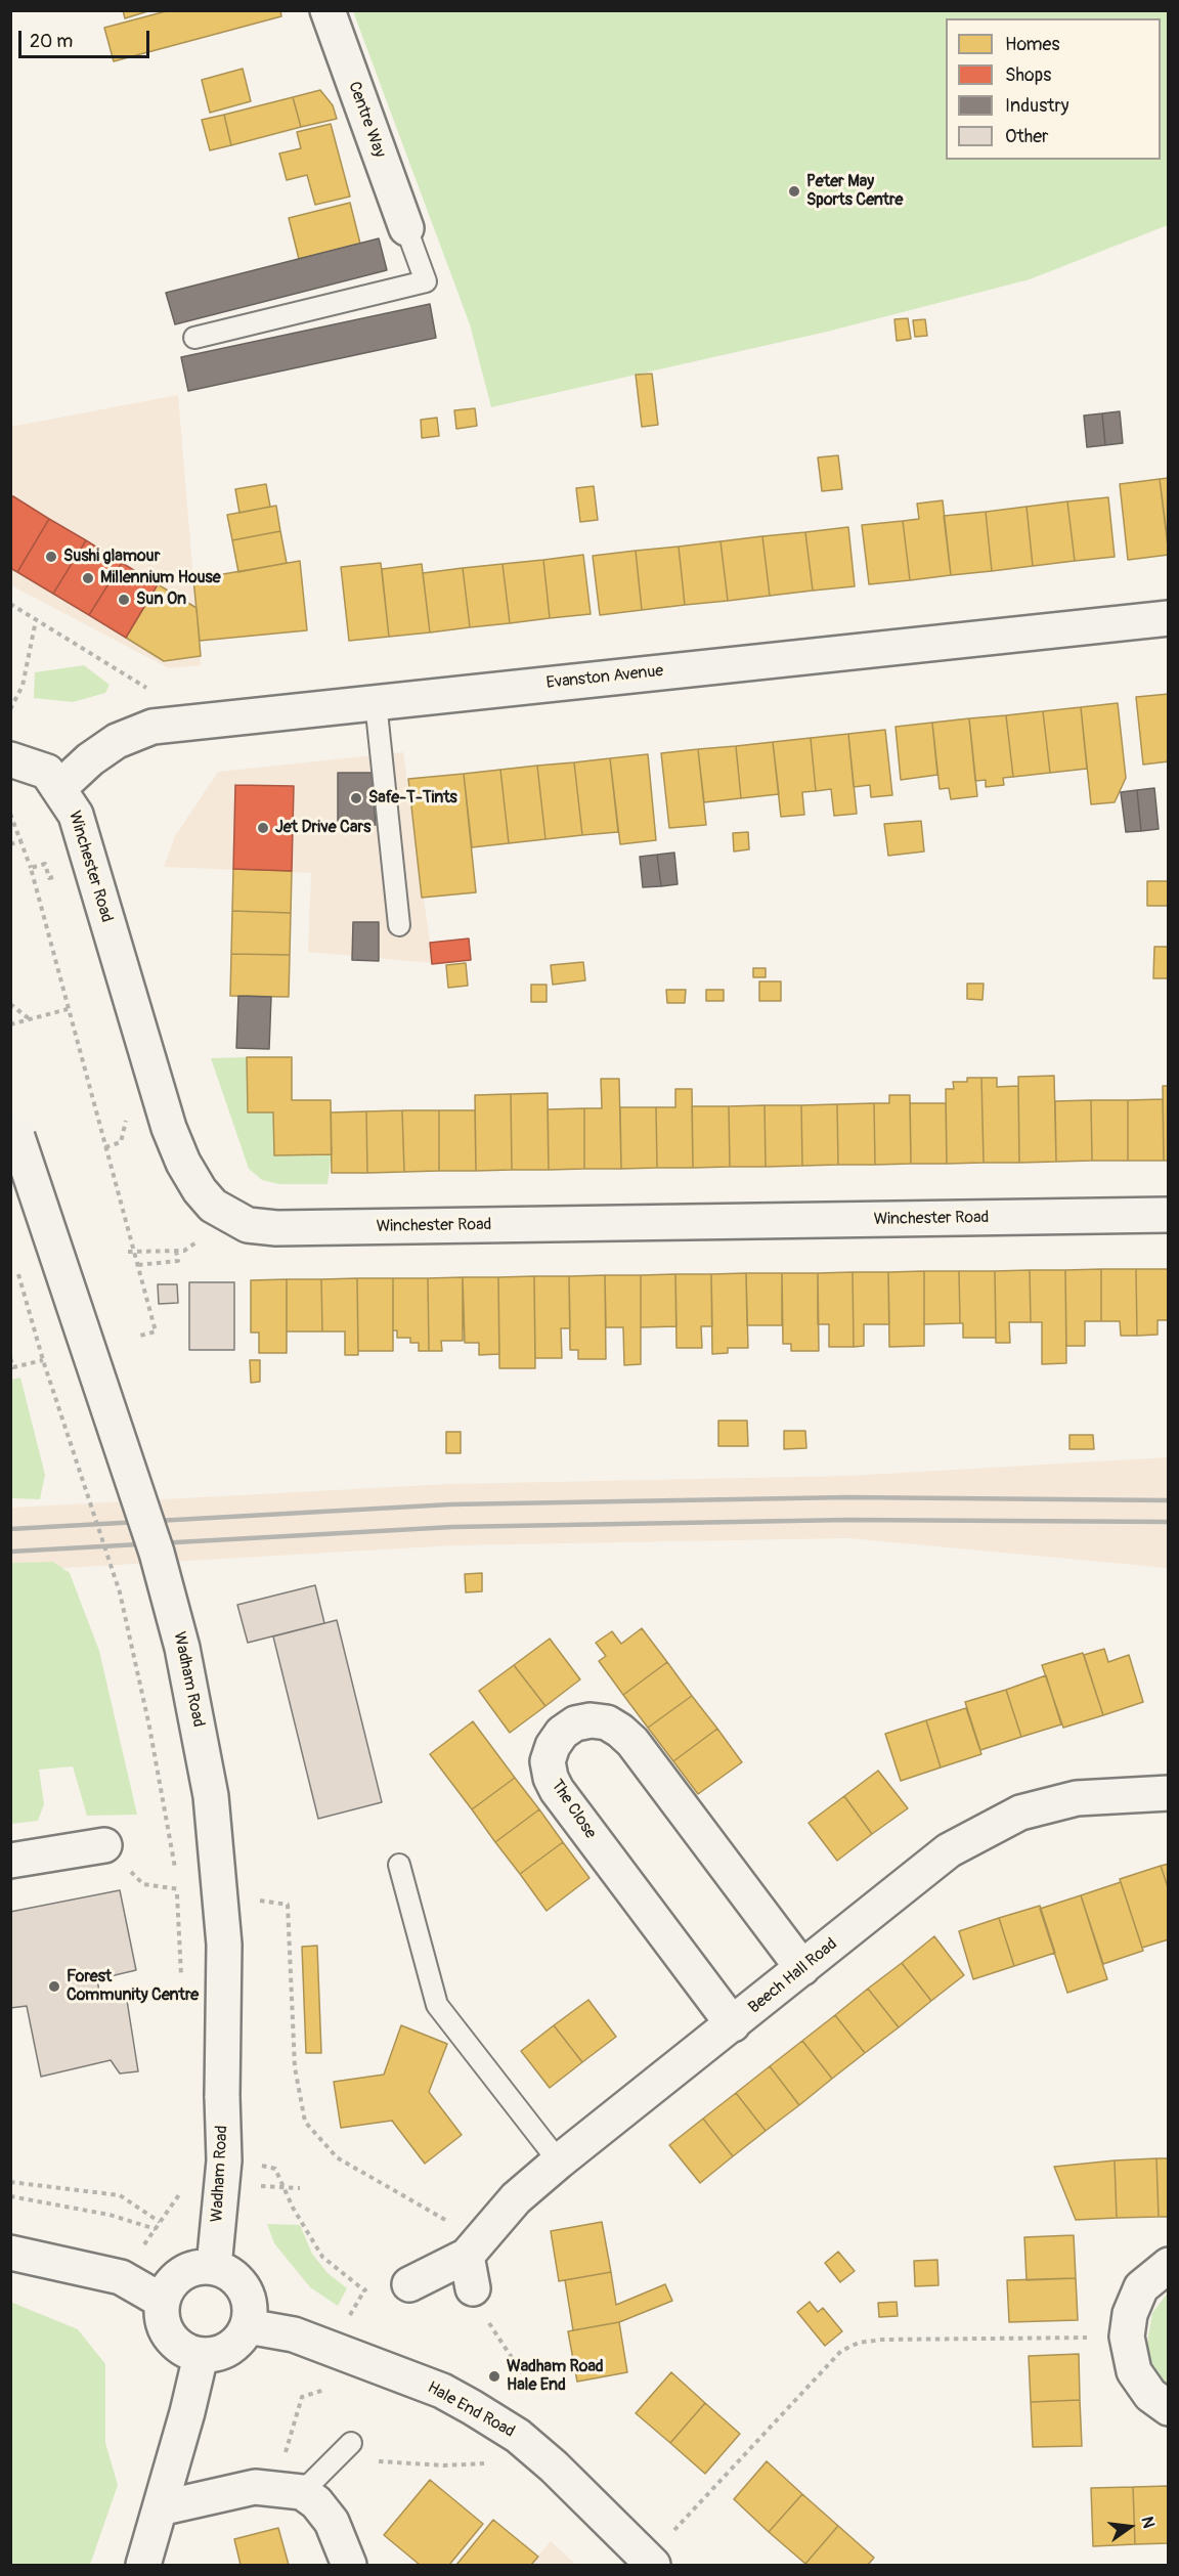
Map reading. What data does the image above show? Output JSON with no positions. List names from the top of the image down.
{
  "streets": {
    "street": [
      "Centre Way",
      "Evanston Avenue",
      "Winchester Road",
      "Wadham Road",
      "The Close",
      "Beech Hall Road",
      "Hale End Road"
    ]
  },
  "crossings": [
    ["Evanston Avenue", "Winchester Road"],
    ["Wadham Road", "Hale End Road"],
    ["The Close", "Beech Hall Road"]
  ],
  "places": [
    "Peter May Sports Centre",
    "Sushi glamour",
    "Millennium House",
    "Sun On",
    "Safe-T-Tints",
    "Jet Drive Cars",
    "Forest Community Centre",
    "Wadham Road Hale End"
  ],
  "legend": [
    "Homes",
    "Shops",
    "Industry",
    "Other"
  ],
  "scale_bar": "20 m",
  "north": "right"
}
